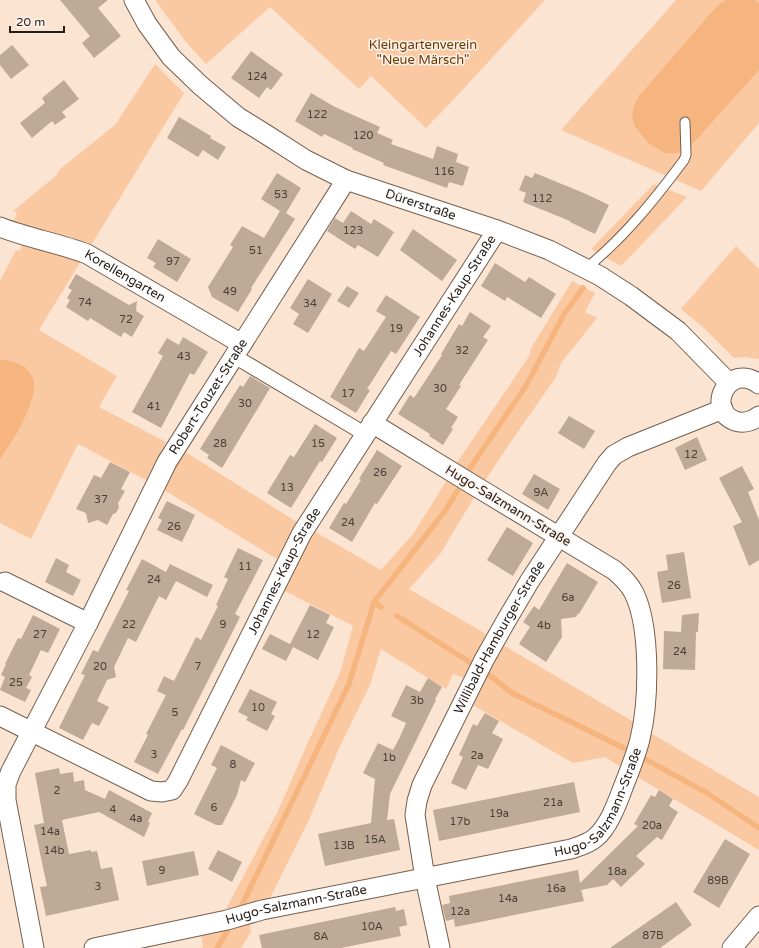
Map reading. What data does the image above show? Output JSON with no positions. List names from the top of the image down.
{
  "streets": {
    "street": [
      "Dürerstraße",
      "Korellengarten",
      "Johannes-Kaup-Straße",
      "Robert-Touzet-Straße",
      "Hugo-Salzmann-Straße",
      "Willibald-Hamburger-Straße"
    ]
  },
  "crossings": [
    ["Dürerstraße", "Johannes-Kaup-Straße"],
    ["Dürerstraße", "Robert-Touzet-Straße"],
    ["Korellengarten", "Robert-Touzet-Straße"],
    ["Johannes-Kaup-Straße", "Robert-Touzet-Straße"],
    ["Johannes-Kaup-Straße", "Hugo-Salzmann-Straße"],
    ["Hugo-Salzmann-Straße", "Willibald-Hamburger-Straße"]
  ],
  "parks": ["Kleingartenverein \"Neue Märsch\""],
  "house_numbers": [
    "124",
    "122",
    "120",
    "116",
    "53",
    "112",
    "123",
    "51",
    "97",
    "49",
    "74",
    "34",
    "72",
    "19",
    "32",
    "43",
    "30",
    "17",
    "30",
    "41",
    "28",
    "15",
    "12",
    "26",
    "13",
    "9A",
    "37",
    "24",
    "26",
    "11",
    "24",
    "26",
    "6a",
    "22",
    "9",
    "4b",
    "27",
    "12",
    "24",
    "20",
    "7",
    "25",
    "3b",
    "10",
    "5",
    "3",
    "2a",
    "1b",
    "8",
    "2",
    "21a",
    "6",
    "4",
    "19a",
    "4a",
    "17b",
    "20a",
    "14a",
    "15A",
    "13B",
    "14b",
    "9",
    "18a",
    "89B",
    "3",
    "16a",
    "14a",
    "12a",
    "10A",
    "87B",
    "8A"
  ],
  "scale_bar": "20 m"
}
